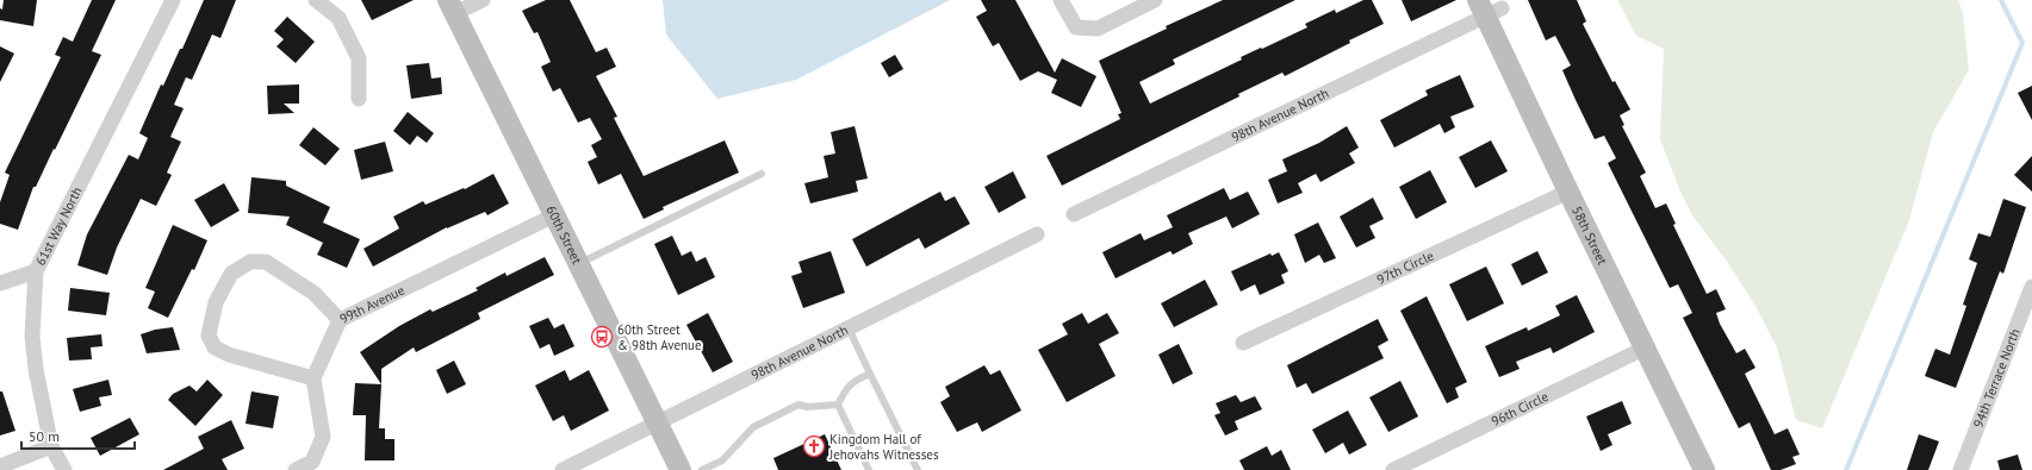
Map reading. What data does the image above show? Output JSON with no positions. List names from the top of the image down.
{
  "streets": {
    "street": [
      "98th Avenue North",
      "61st Way North",
      "60th Street",
      "58th Street",
      "97th Circle",
      "99th Avenue",
      "94th Terrace North",
      "96th Circle"
    ]
  },
  "crossings": [
    ["98th Avenue North", "60th Street"],
    ["98th Avenue North", "58th Street"],
    ["60th Street", "99th Avenue"],
    ["58th Street", "97th Circle"],
    ["58th Street", "96th Circle"]
  ],
  "places": {
    "bus stop": ["60th Street & 98th Avenue"],
    "church": ["Kingdom Hall of Jehovahs Witnesses"]
  },
  "scale_bar": "50 m"
}
